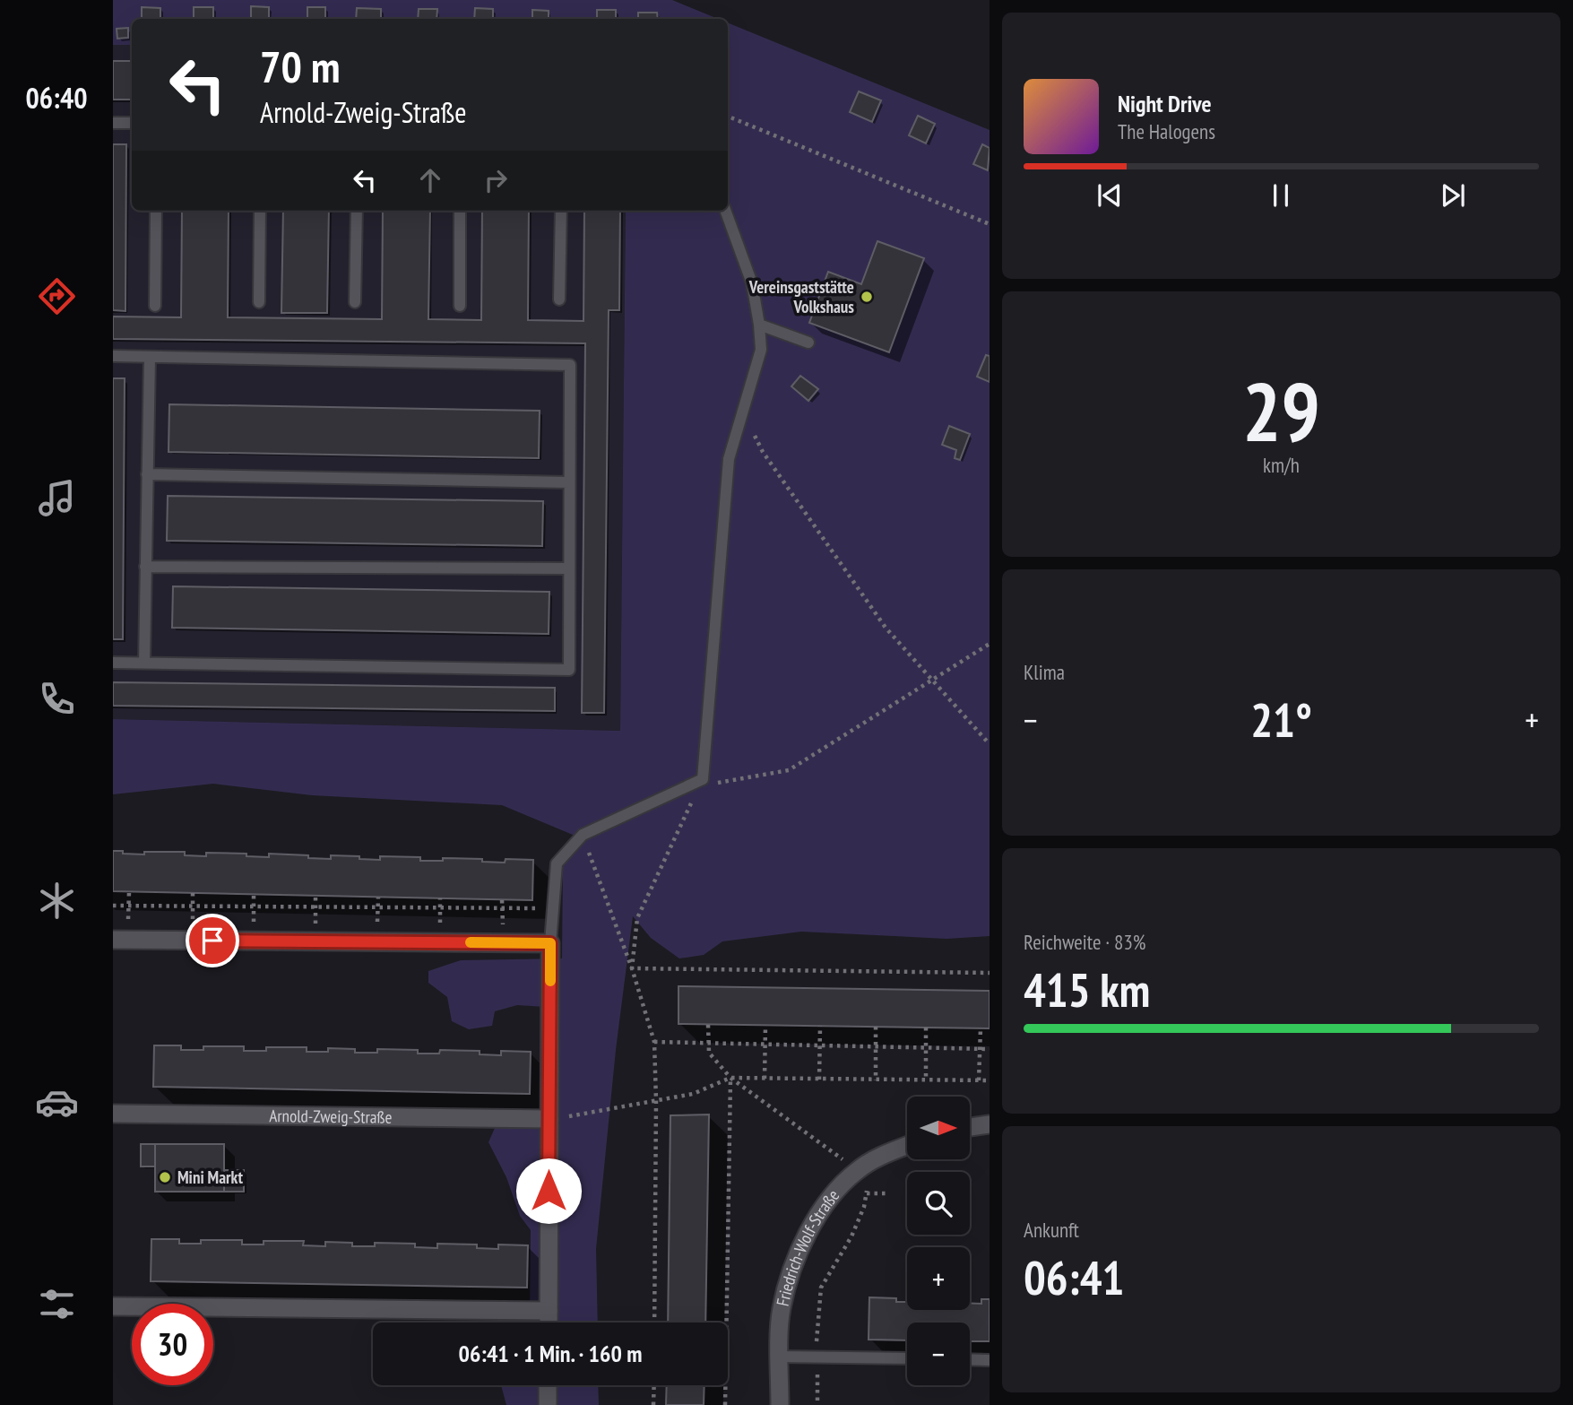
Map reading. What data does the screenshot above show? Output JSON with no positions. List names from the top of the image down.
{
  "streets": {
    "street": ["Arnold-Zweig-Straße", "Friedrich-Wolf-Straße"]
  },
  "places": ["Vereinsgaststätte Volkshaus", "Mini Markt"],
  "north": "right",
  "page": {
    "tabs": "06:40",
    "turn": ["70 m", "Arnold-Zweig-Straße"],
    "song": ["Night Drive", "The Halogens"],
    "tile": [
      ["29", "km/h"],
      "Klima",
      ["Reichweite · 83%", "415 km"],
      ["Ankunft", "06:41"]
    ],
    "heat": ["−", "21°", "+"],
    "map_buttons": ["+", "−"],
    "limit": "30",
    "trip": "06:41 · 1 Min. · 160 m"
  }
}
